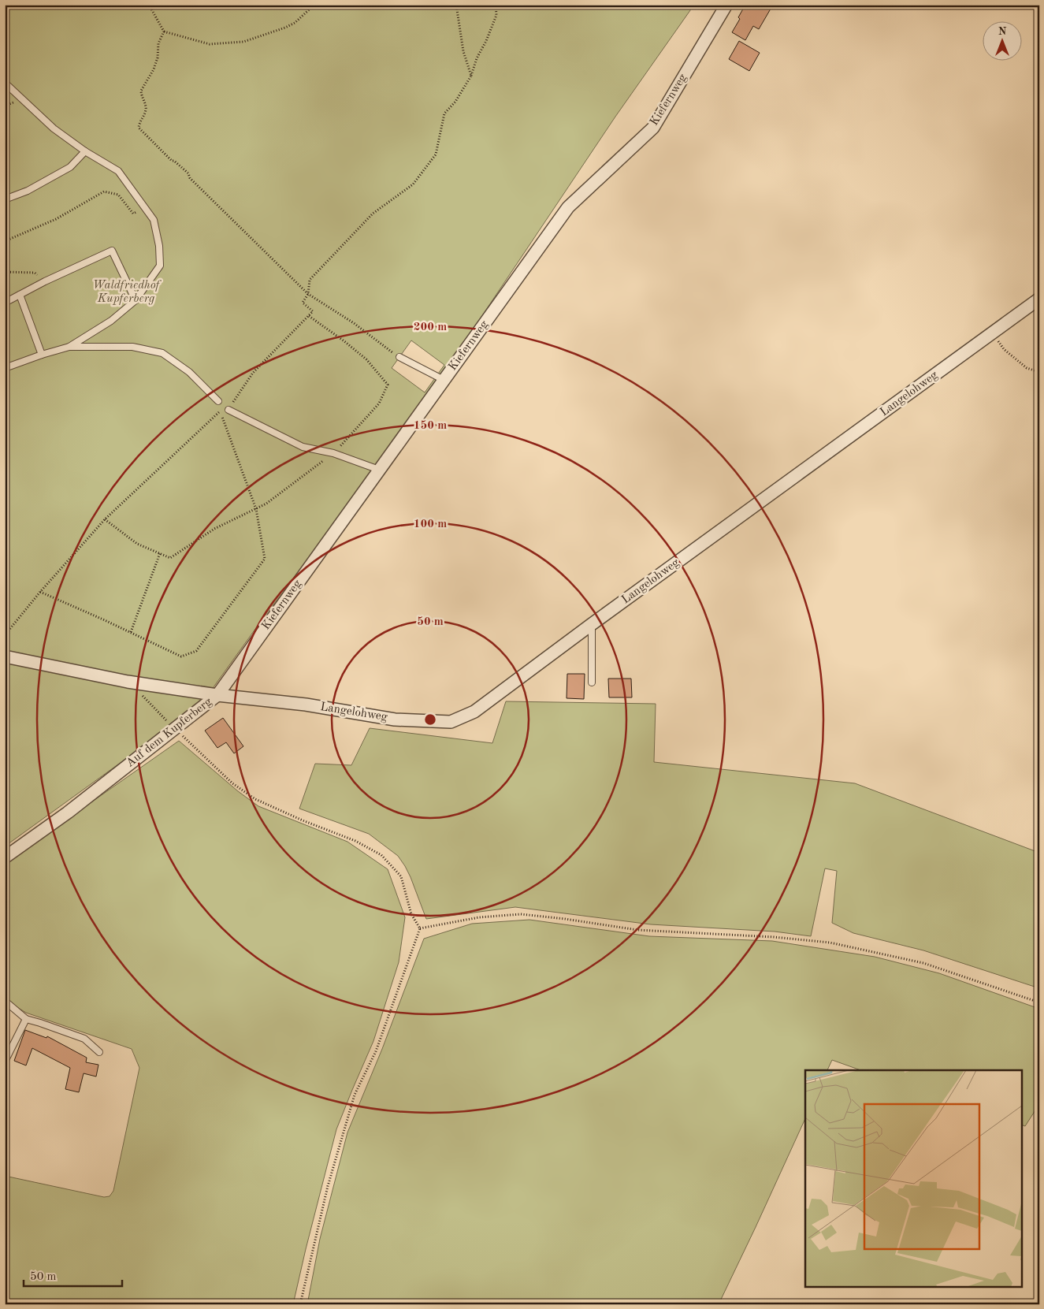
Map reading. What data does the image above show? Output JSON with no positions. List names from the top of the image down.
{
  "streets": {
    "street": ["Kiefernweg", "Langelohweg", "Auf dem Kupferberg"]
  },
  "crossings": [
    ["Kiefernweg", "Langelohweg"],
    ["Kiefernweg", "Auf dem Kupferberg"],
    ["Langelohweg", "Auf dem Kupferberg"]
  ],
  "parks": ["Waldfriedhof Kupferberg"],
  "scale_bar": "50 m",
  "north": "top",
  "rings": [
    "200 m",
    "150 m",
    "100 m",
    "50 m"
  ]
}
